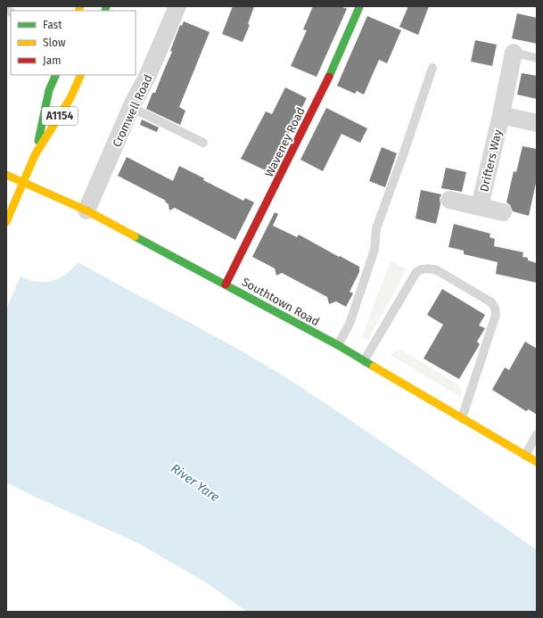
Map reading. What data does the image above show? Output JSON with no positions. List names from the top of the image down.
{
  "streets": {
    "street": [
      "Cromwell Road",
      "A1154",
      "Waveney Road",
      "Drifters Way",
      "Southtown Road"
    ]
  },
  "crossings": [
    ["Cromwell Road", "Southtown Road"],
    ["Waveney Road", "Southtown Road"]
  ],
  "water": ["River Yare"],
  "legend": ["Fast", "Slow", "Jam"]
}
